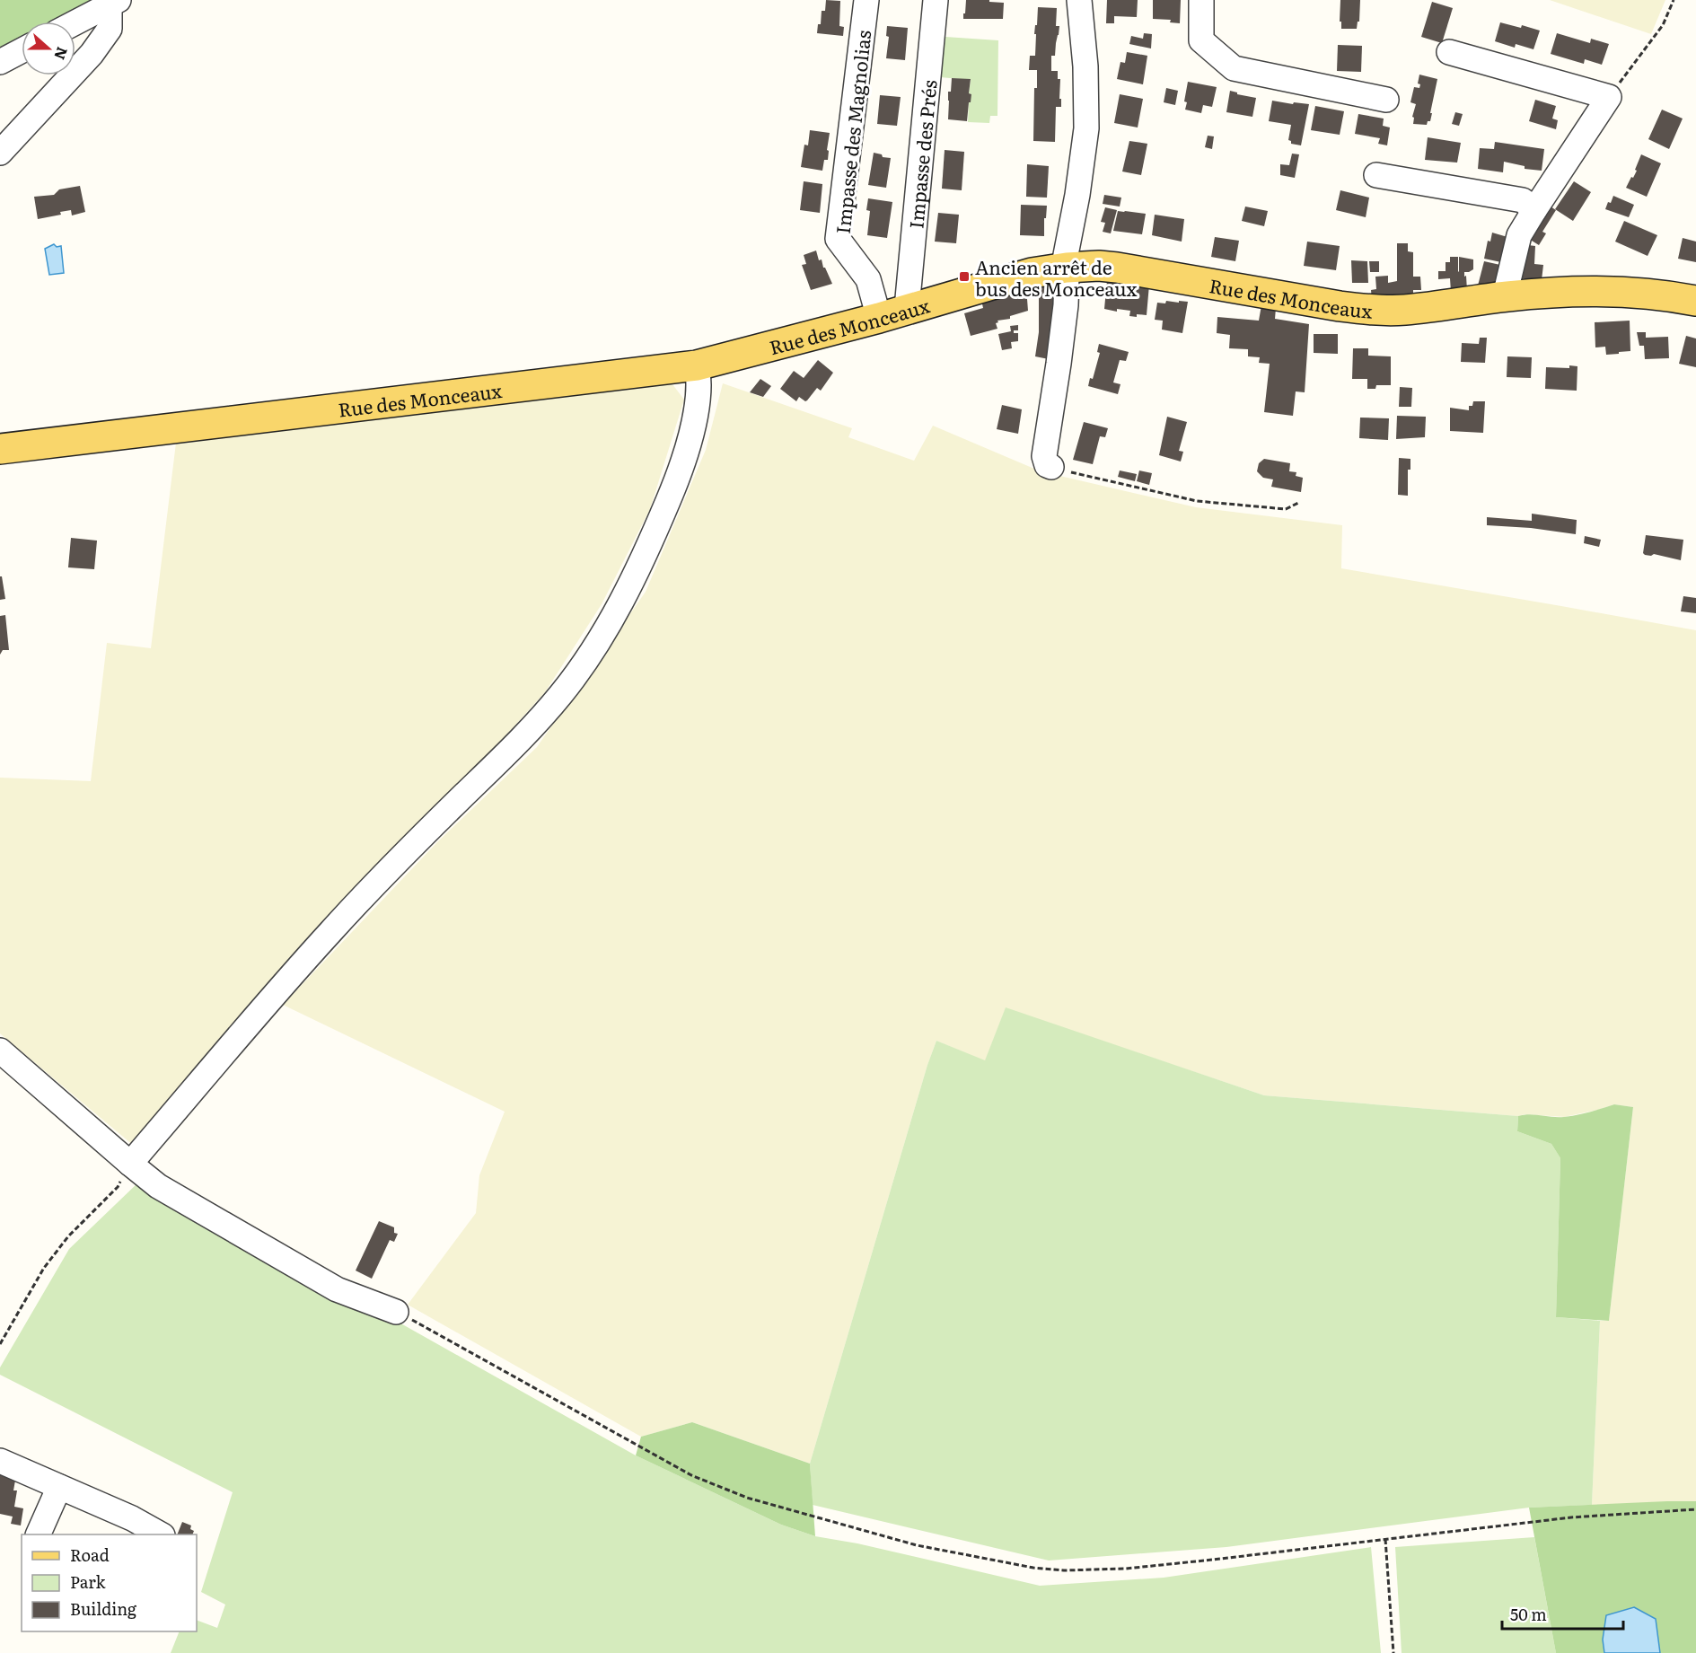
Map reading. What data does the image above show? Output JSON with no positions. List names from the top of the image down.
{
  "streets": {
    "main road": ["Rue des Monceaux"],
    "street": ["Impasse des Magnolias", "Impasse des Prés"]
  },
  "crossings": [
    ["Impasse des Magnolias", "Rue des Monceaux"],
    ["Impasse des Prés", "Rue des Monceaux"]
  ],
  "places": {
    "transit": ["Ancien arrêt de bus des Monceaux"]
  },
  "legend": ["Road", "Park", "Building"],
  "scale_bar": "50 m",
  "north": "right"
}
